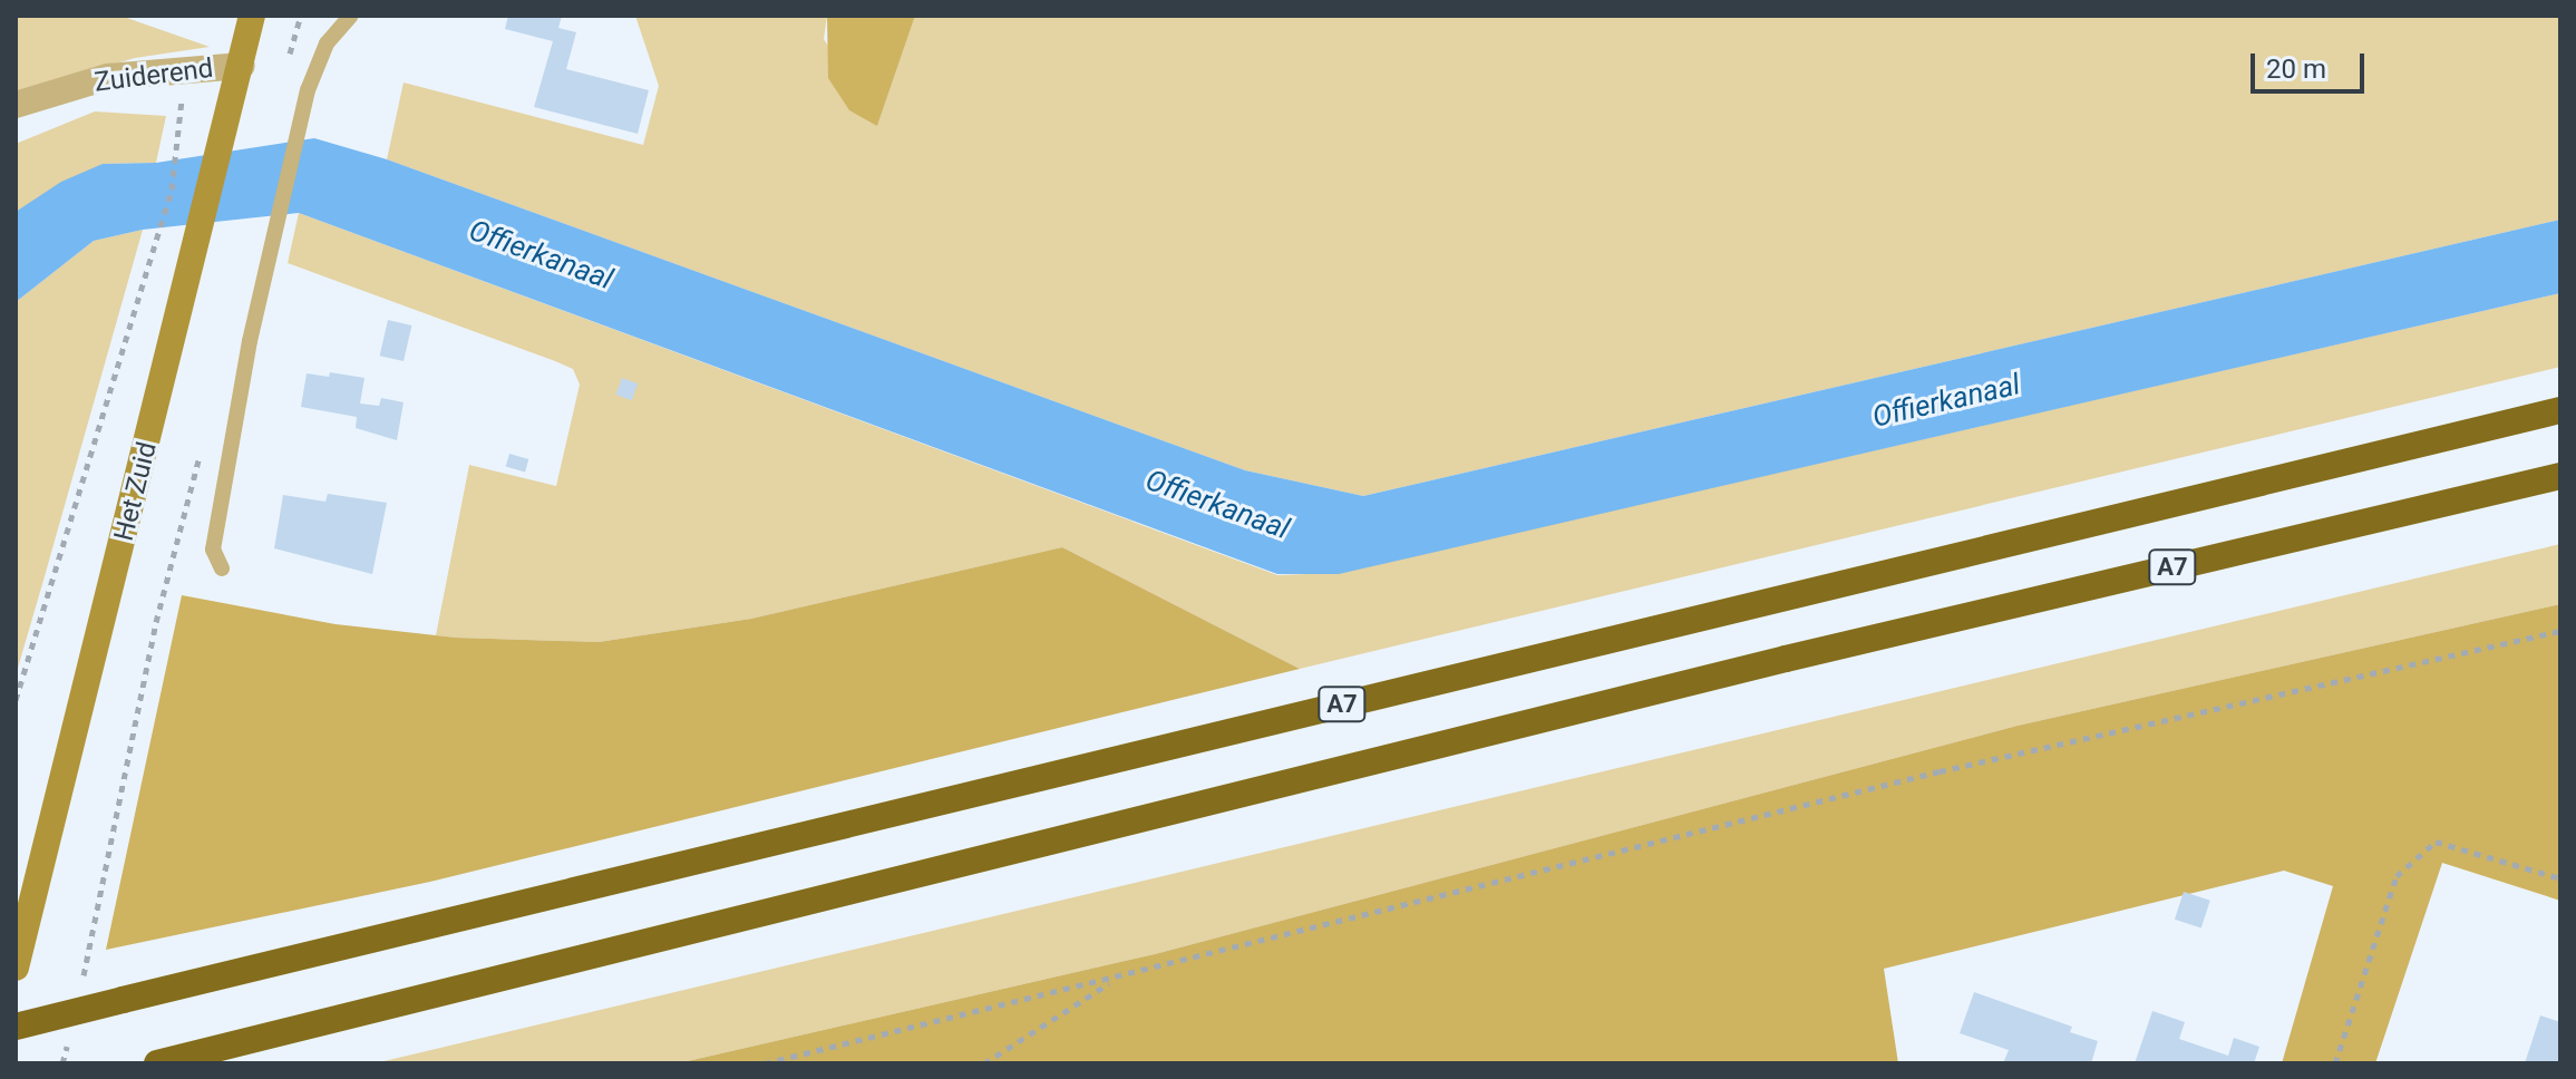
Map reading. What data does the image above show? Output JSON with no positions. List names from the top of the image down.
{
  "streets": {
    "highway": ["A7"],
    "street": ["Zuiderend", "Het Zuid"]
  },
  "crossings": [
    ["Zuiderend", "Het Zuid"]
  ],
  "water": ["Offierkanaal"],
  "scale_bar": "20 m"
}
